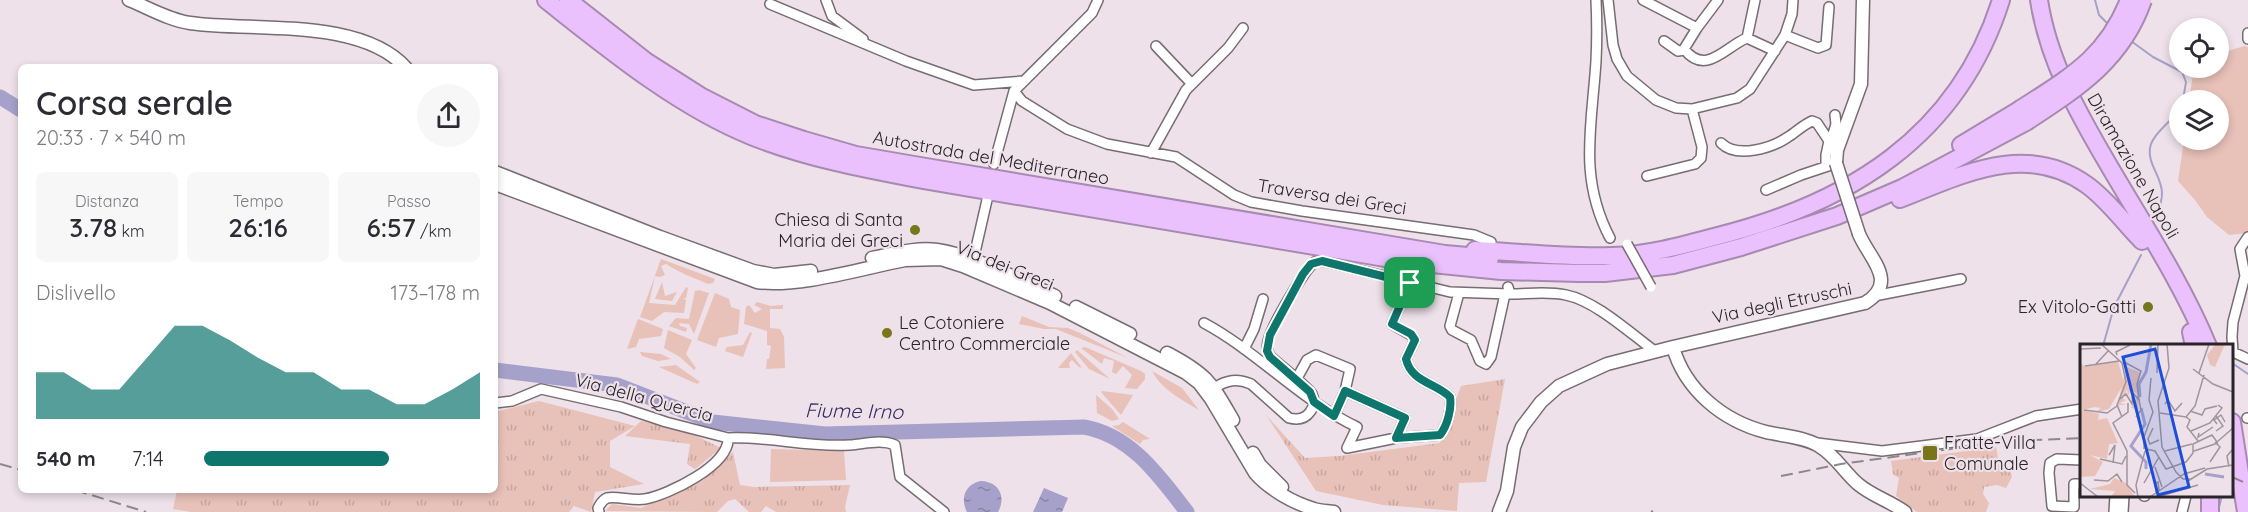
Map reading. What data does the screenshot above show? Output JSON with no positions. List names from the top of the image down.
{
  "streets": {
    "highway": ["Autostrada del Mediterraneo", "Diramazione Napoli"],
    "main road": ["Via dei Greci", "Via degli Etruschi"],
    "street": ["Traversa dei Greci", "Via della Quercia"]
  },
  "water": ["Fiume Irno"],
  "places": {
    "other": ["Chiesa di Santa Maria dei Greci", "Ex Vitolo-Gatti", "Le Cotoniere Centro Commerciale"],
    "transit": ["Fratte-Villa Comunale"]
  },
  "page": {
    "heading": ["Corsa serale", "20:33 · 7 × 540 m"],
    "stats": [
      ["Distanza", "3.78 km"],
      ["Tempo", "26:16"],
      ["Passo", "6:57 /km"]
    ],
    "chart": ["Dislivello", "173–178 m"],
    "list": [
      {
        "name": "540 m",
        "note": "7:14"
      }
    ]
  }
}
